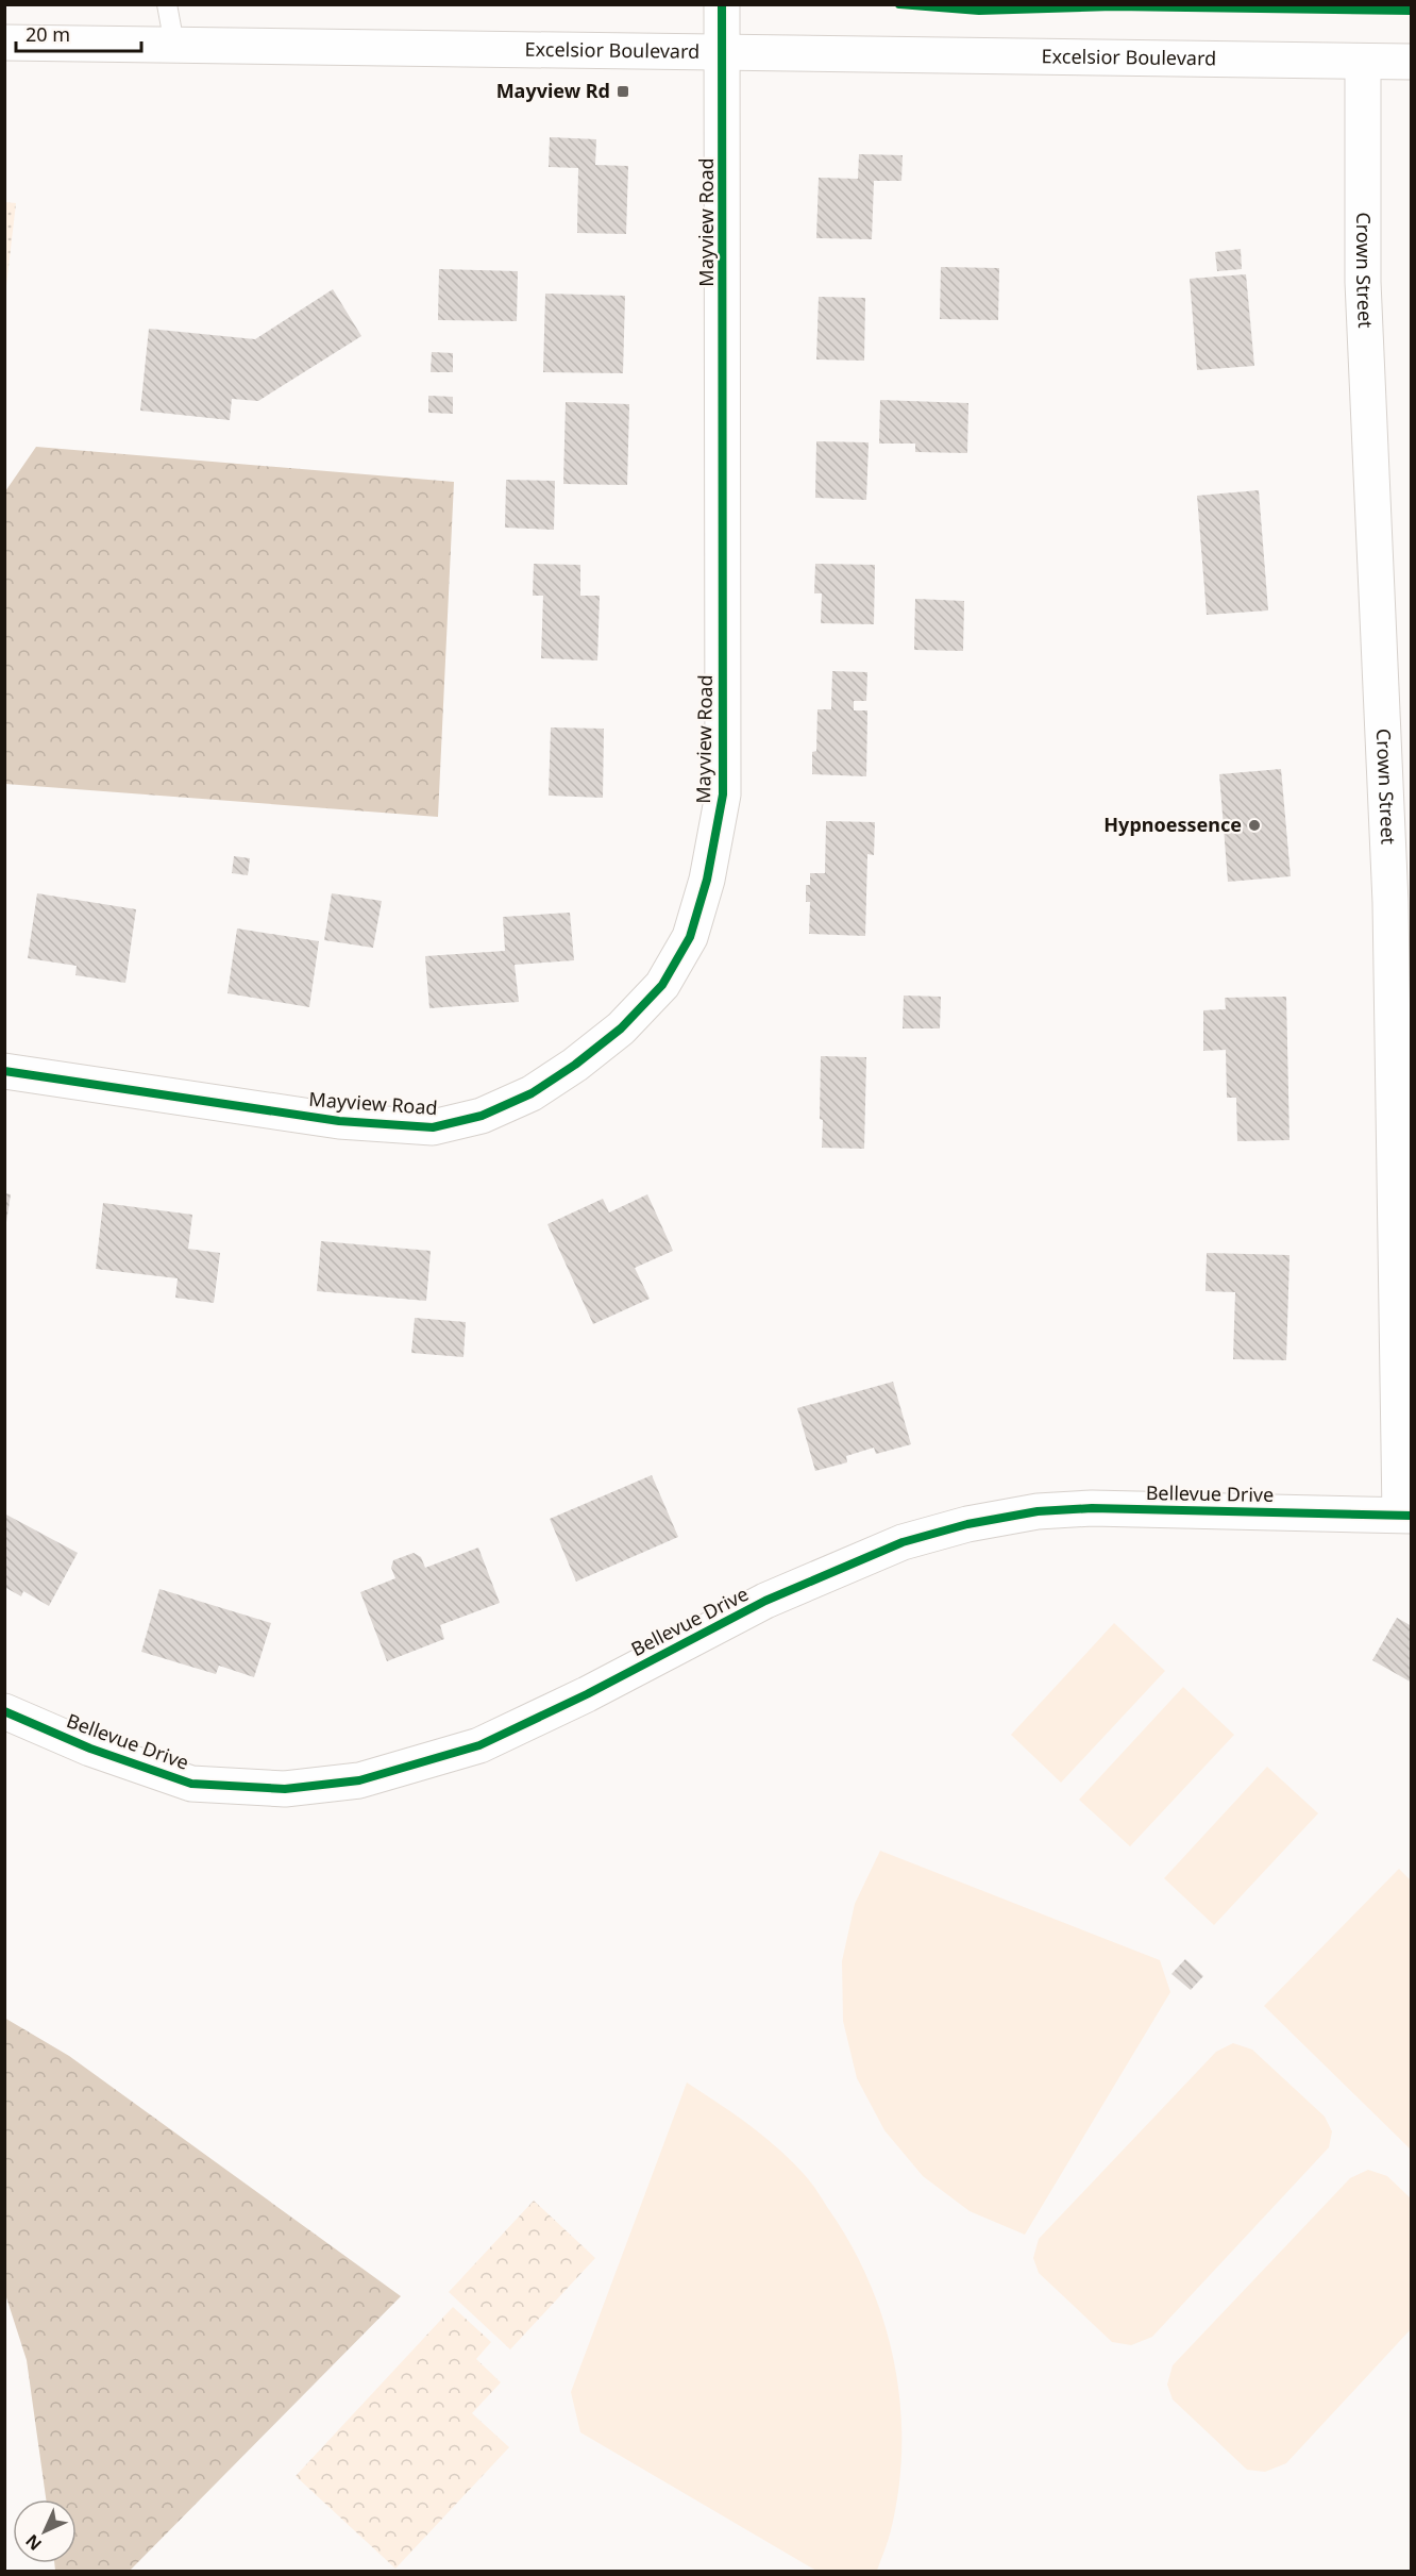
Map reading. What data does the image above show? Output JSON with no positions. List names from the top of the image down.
{
  "streets": {
    "street": [
      "Excelsior Boulevard",
      "Mayview Road",
      "Crown Street",
      "Bellevue Drive"
    ]
  },
  "crossings": [
    ["Excelsior Boulevard", "Mayview Road"],
    ["Excelsior Boulevard", "Crown Street"],
    ["Crown Street", "Bellevue Drive"]
  ],
  "places": {
    "transit": ["Mayview Rd"],
    "other": ["Hypnoessence"]
  },
  "scale_bar": "20 m",
  "north": "bottom left"
}
